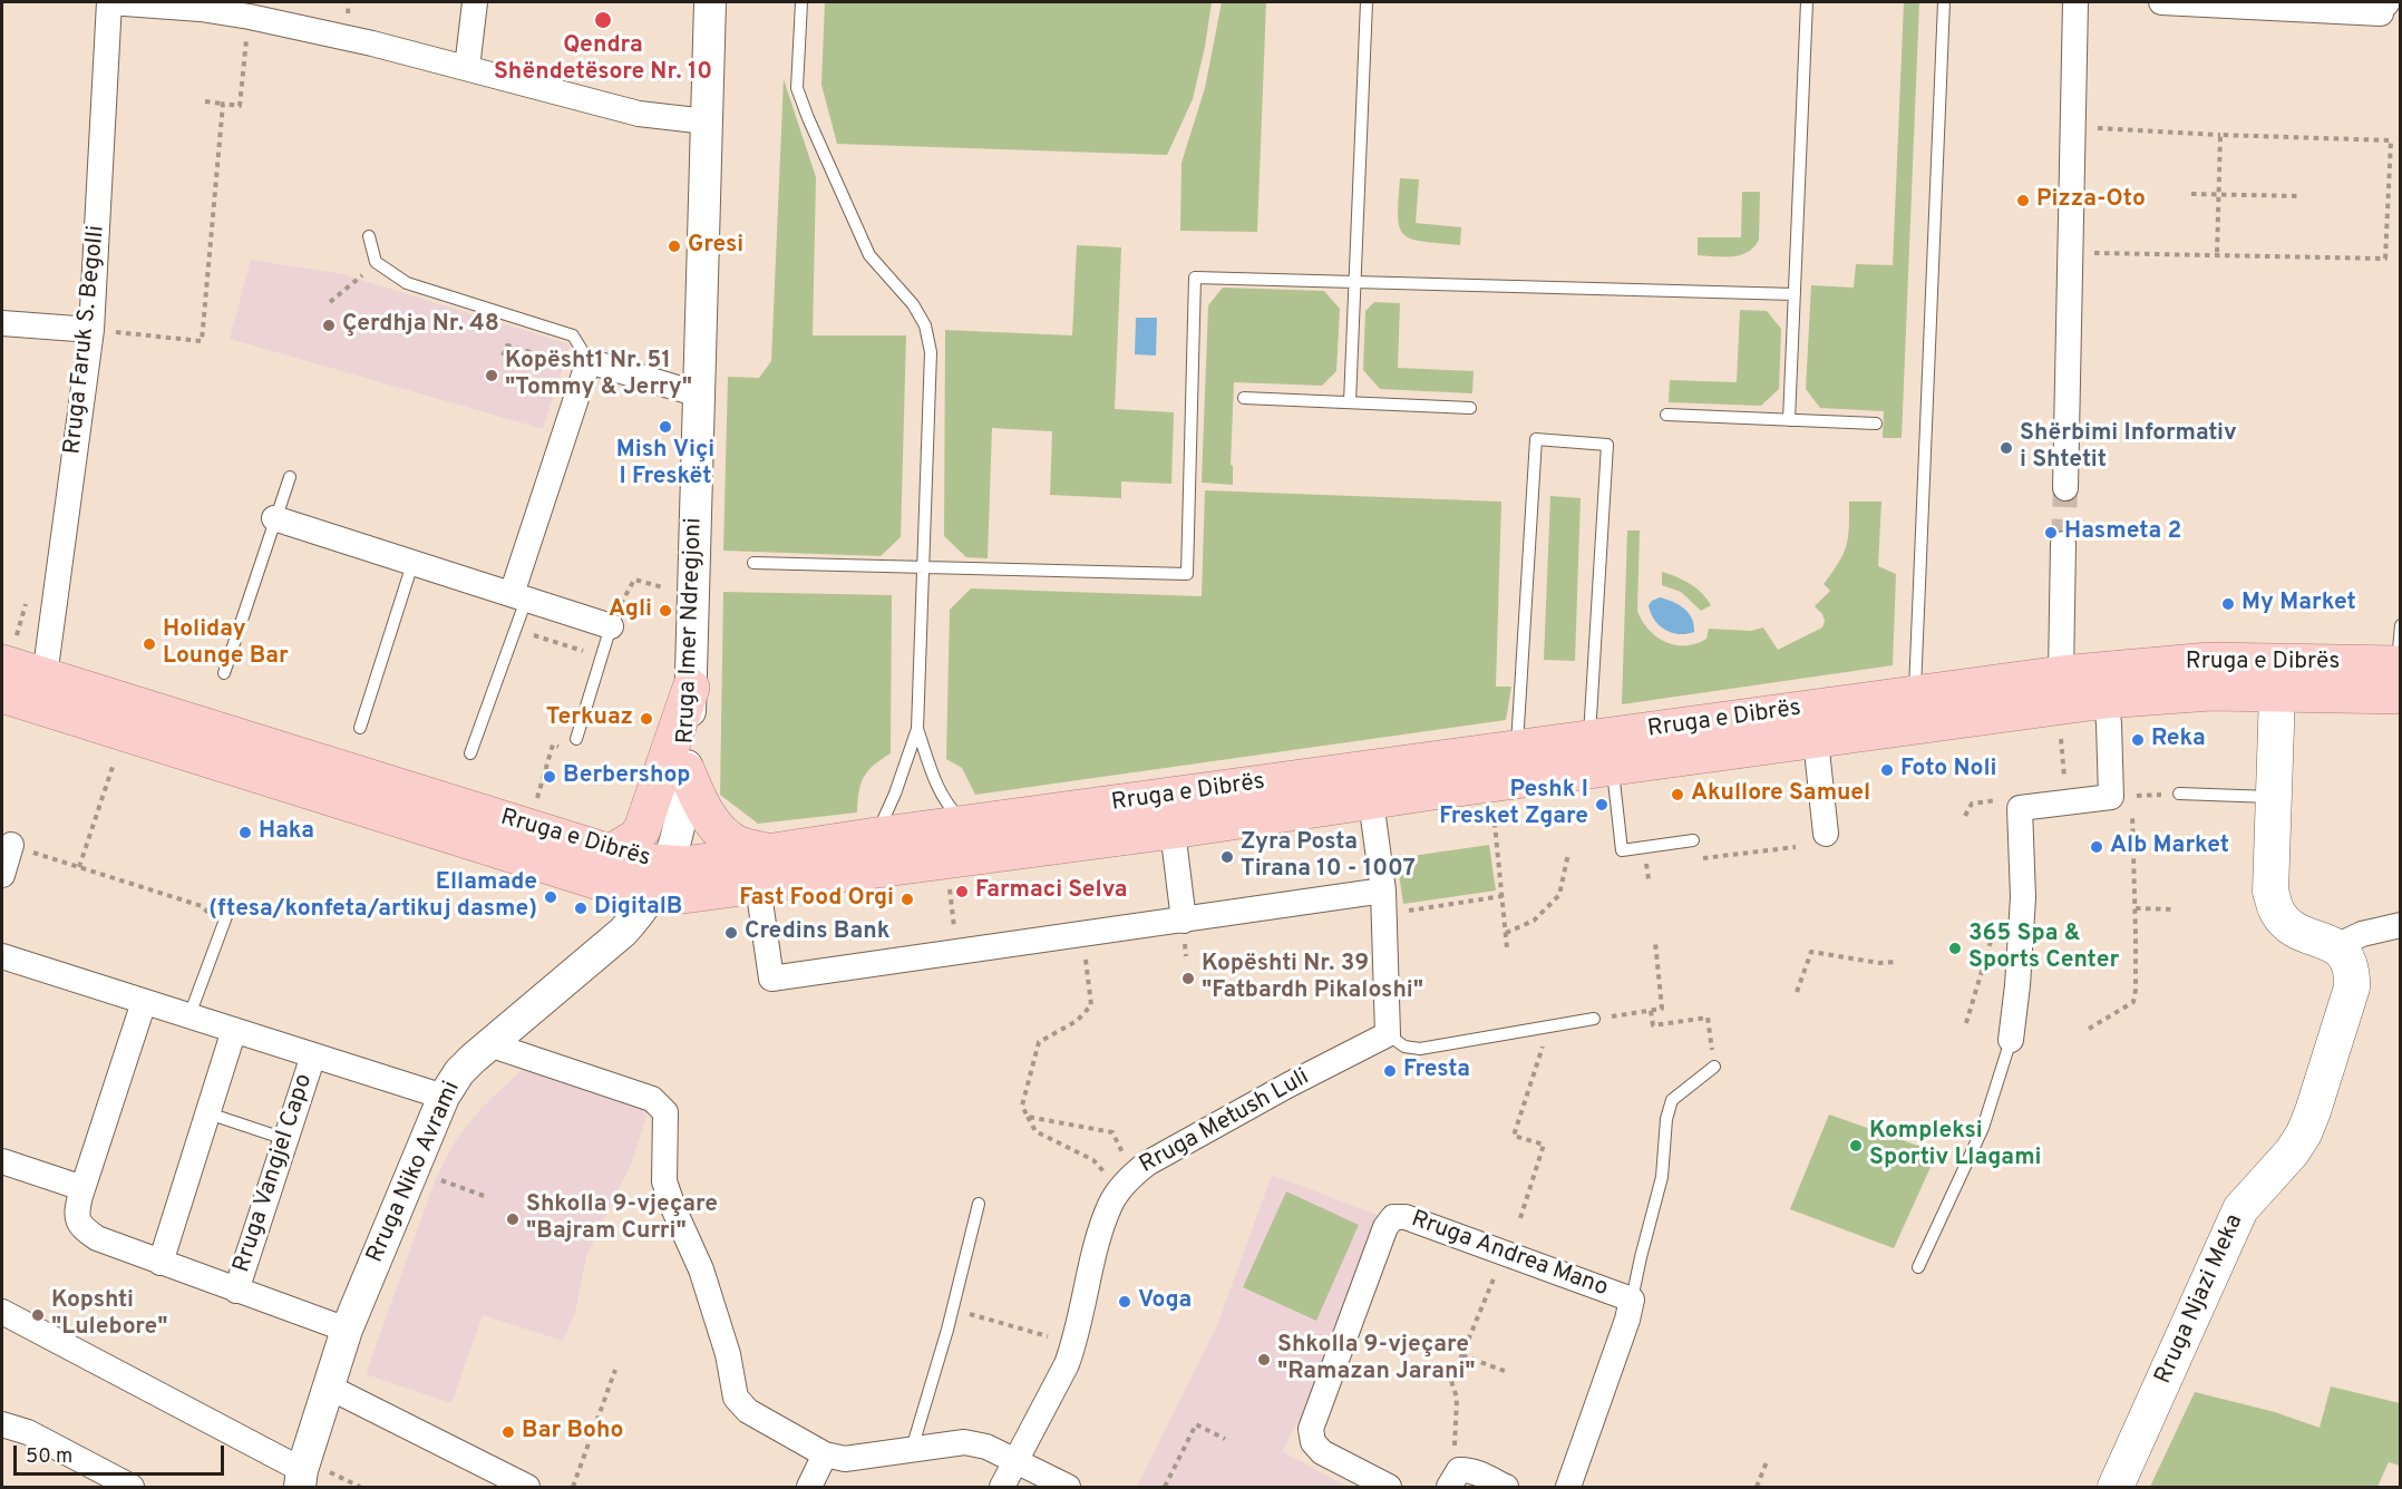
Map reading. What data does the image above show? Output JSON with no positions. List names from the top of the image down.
{
  "streets": {
    "main road": ["Rruga e Dibrës", "Rruga Njazi Meka"],
    "street": [
      "Rruga Faruk S. Begolli",
      "Rruga Imer Ndregjoni",
      "Rruga Metush Luli",
      "Rruga Niko Avrami",
      "Rruga Vangjel Capo",
      "Rruga Andrea Mano"
    ]
  },
  "crossings": [
    ["Rruga Faruk S. Begolli", "Rruga Imer Ndregjoni"],
    ["Rruga Faruk S. Begolli", "Rruga e Dibrës"],
    ["Rruga Imer Ndregjoni", "Rruga e Dibrës"],
    ["Rruga Imer Ndregjoni", "Rruga Niko Avrami"],
    ["Rruga e Dibrës", "Rruga Niko Avrami"],
    ["Rruga Niko Avrami", "Rruga Vangjel Capo"]
  ],
  "places": [
    "Qendra Shëndetësore Nr. 10",
    "Pizza-Oto",
    "Gresi",
    "Çerdhja Nr. 48",
    "Kopësht1 Nr. 51 \"Tommy & Jerry\"",
    "Mish Viçi I Freskët",
    "Shërbimi Informativ i Shtetit",
    "Hasmeta 2",
    "My Market",
    "Agli",
    "Holiday Lounge Bar",
    "Terkuaz",
    "Reka",
    "Foto Noli",
    "Berbershop",
    "Akullore Samuel",
    "Peshk I Fresket Zgare",
    "Haka",
    "Alb Market",
    "Zyra Posta Tirana 10 - 1007",
    "Farmaci Selva",
    "Ellamade (ftesa/konfeta/artikuj dasme)",
    "Fast Food Orgi",
    "DigitalB",
    "Credins Bank",
    "365 Spa & Sports Center",
    "Kopështi Nr. 39 \"Fatbardh Pikaloshi\"",
    "Fresta",
    "Kompleksi Sportiv Llagami",
    "Shkolla 9-vjeçare \"Bajram Curri\"",
    "Voga",
    "Kopshti \"Lulebore\"",
    "Shkolla 9-vjeçare \"Ramazan Jarani\"",
    "Bar Boho"
  ],
  "scale_bar": "50 m"
}
